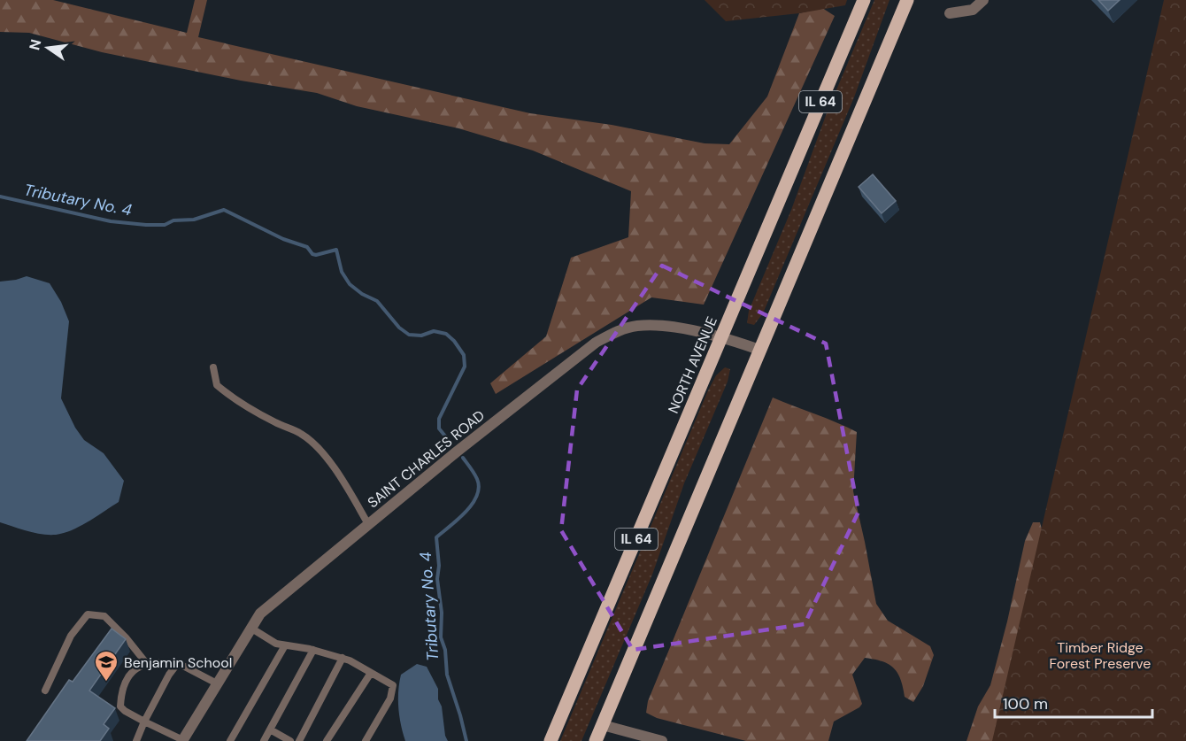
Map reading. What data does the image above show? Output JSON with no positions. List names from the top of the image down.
{
  "streets": {
    "main road": ["IL 64", "NORTH AVENUE"],
    "street": ["SAINT CHARLES ROAD"]
  },
  "crossings": [
    ["IL 64", "SAINT CHARLES ROAD"],
    ["NORTH AVENUE", "SAINT CHARLES ROAD"]
  ],
  "water": ["Tributary No. 4"],
  "parks": ["Timber Ridge Forest Preserve"],
  "places": {
    "school or university": ["Benjamin School"]
  },
  "scale_bar": "100 m",
  "north": "left"
}
